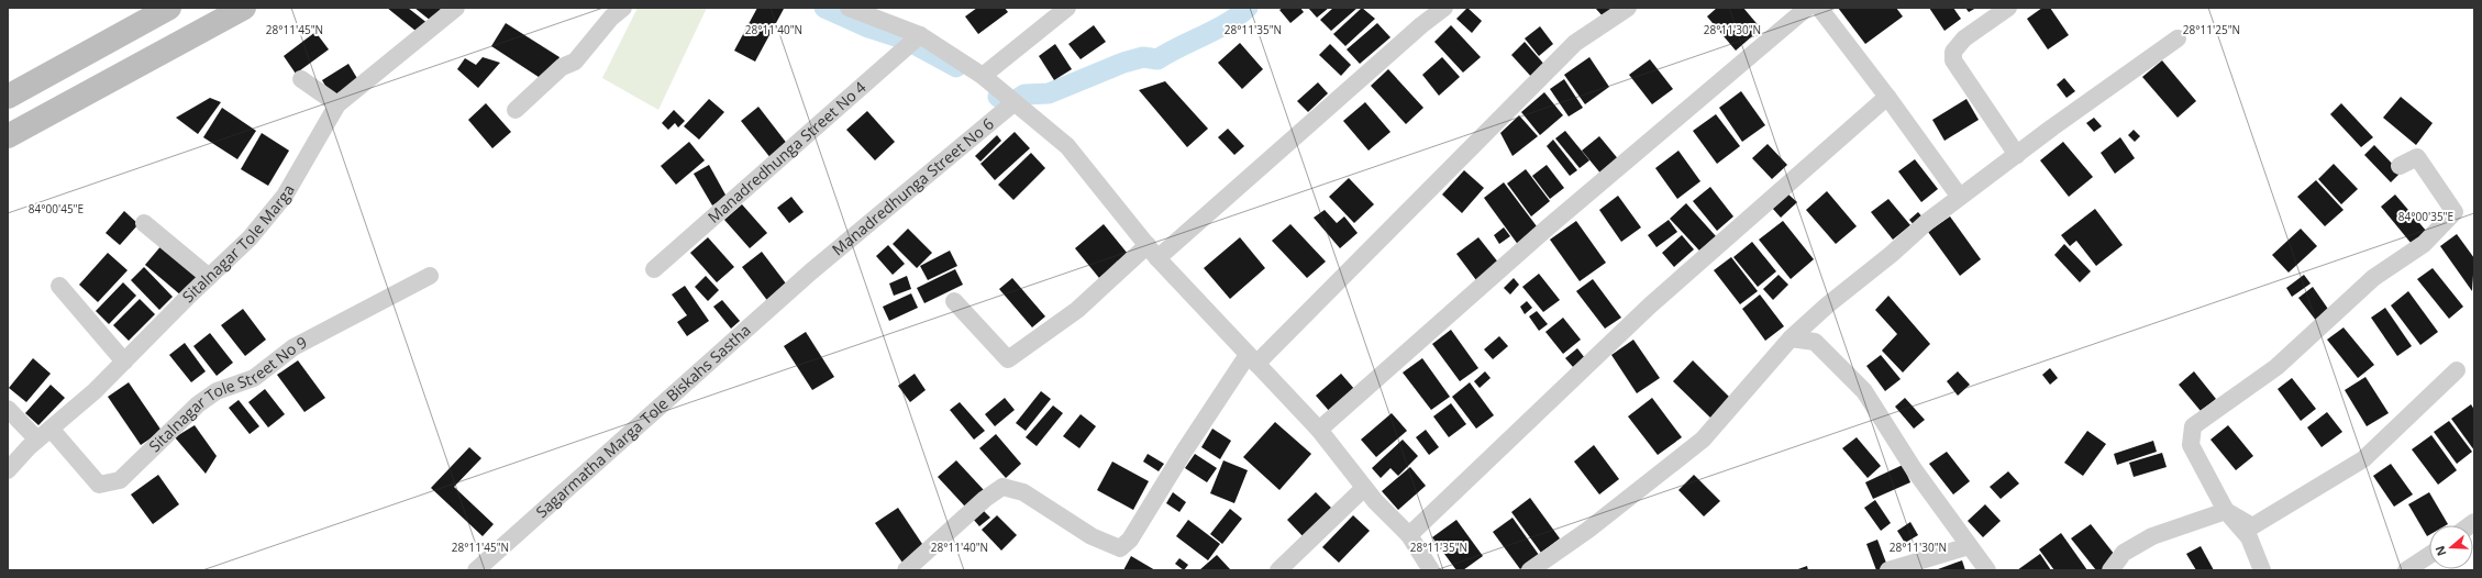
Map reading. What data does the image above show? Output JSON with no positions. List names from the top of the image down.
{
  "streets": {
    "street": [
      "Manadredhunga Street No 4",
      "Manadredhunga Street No 6",
      "Sitalnagar Tole Marga",
      "Sitalnagar Tole Street No 9",
      "Sagarmatha Marga Tole Biskahs Sastha"
    ]
  },
  "crossings": [
    ["Manadredhunga Street No 6", "Sagarmatha Marga Tole Biskahs Sastha"],
    ["Sitalnagar Tole Marga", "Sitalnagar Tole Street No 9"]
  ],
  "north": "left",
  "coordinates": [
    "28°11'45\"N",
    "28°11'40\"N",
    "28°11'35\"N",
    "28°11'30\"N",
    "28°11'25\"N",
    "84°00'45\"E",
    "84°00'35\"E"
  ]
}
